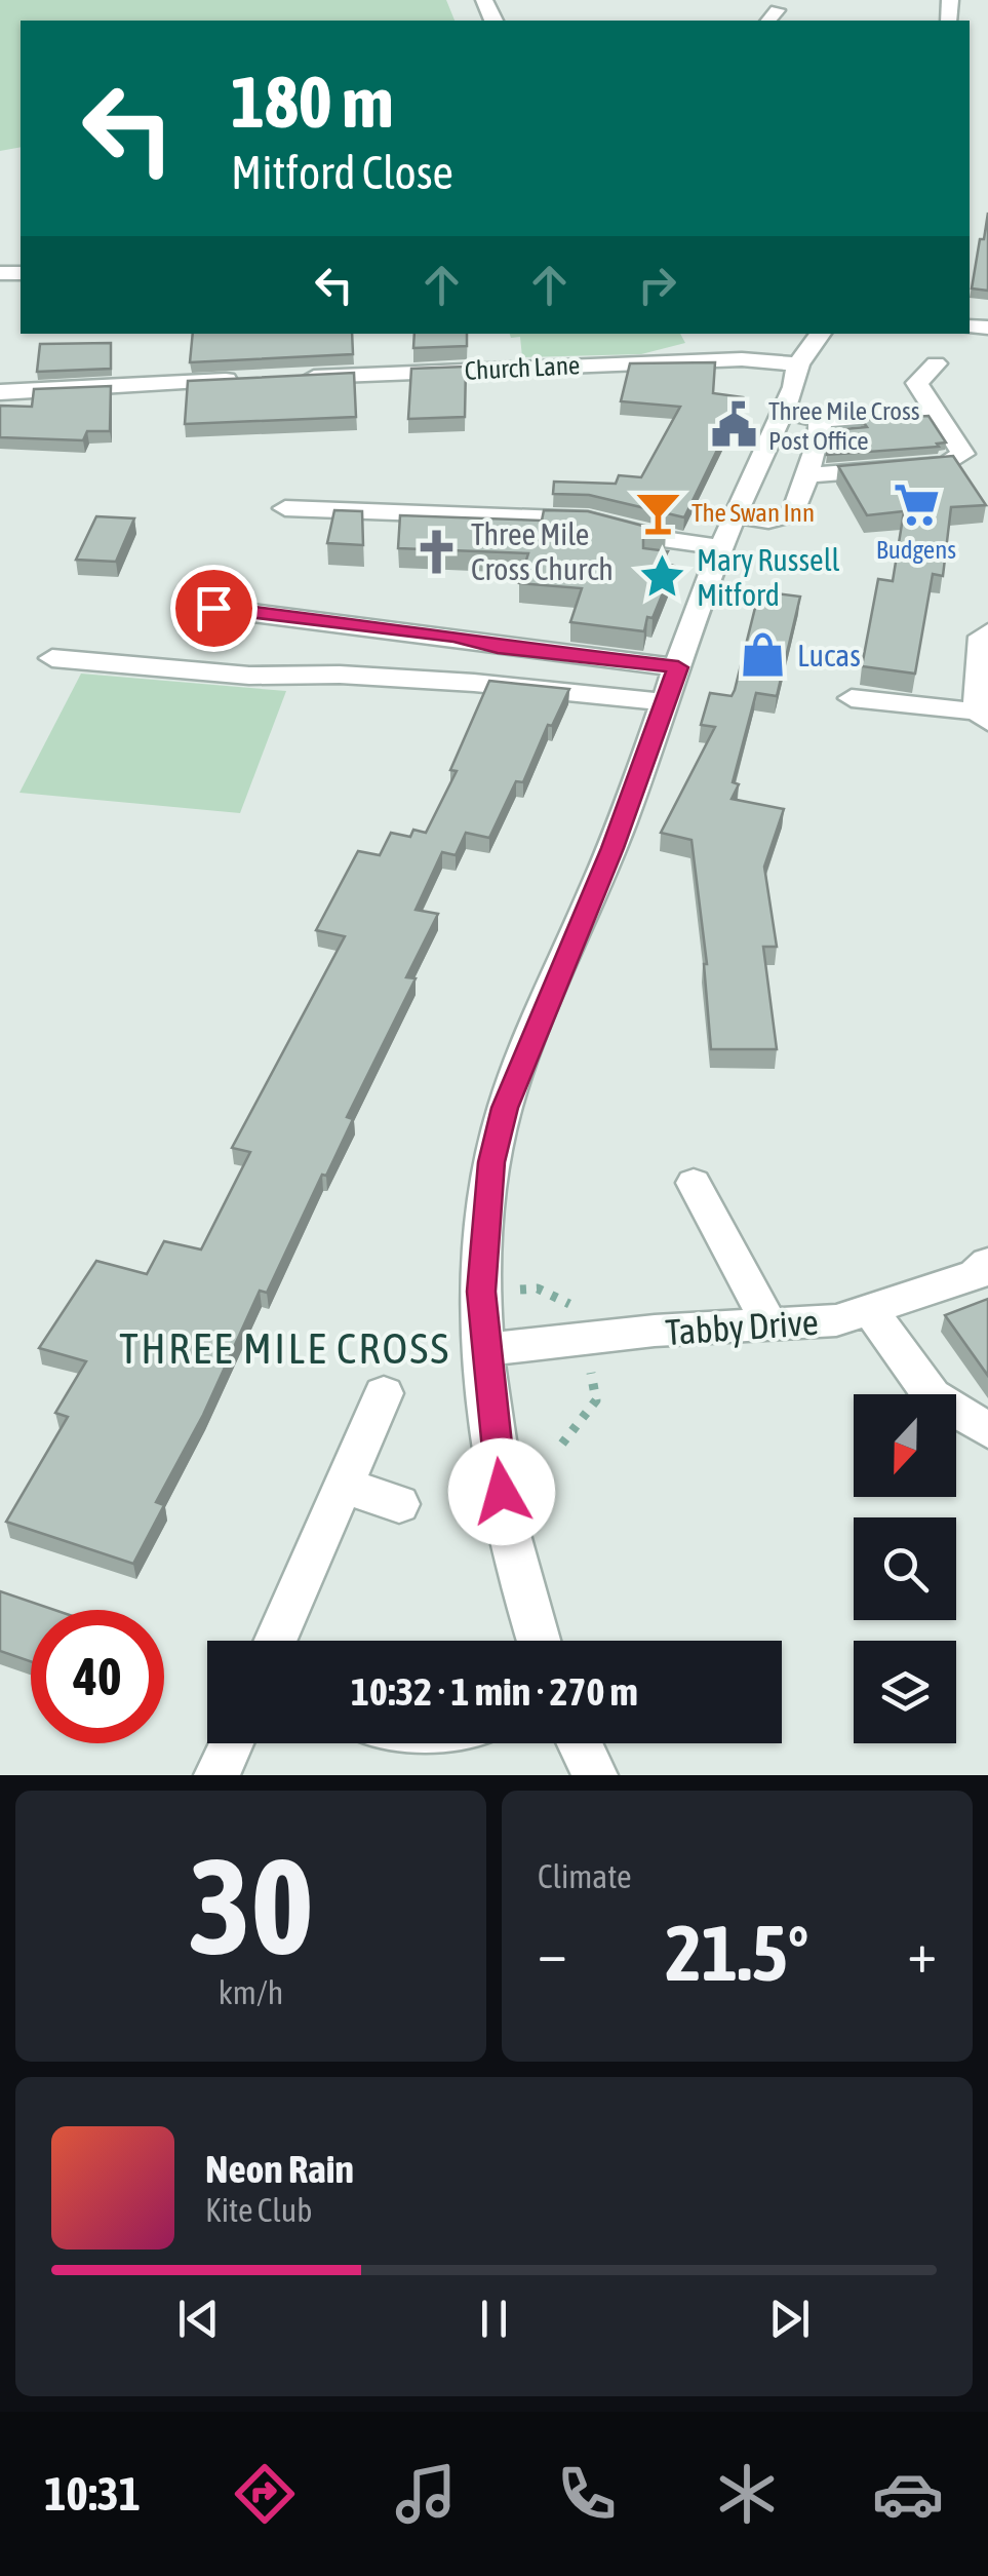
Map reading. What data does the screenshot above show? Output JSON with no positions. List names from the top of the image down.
{
  "streets": {
    "street": ["Church Lane", "Tabby Drive"]
  },
  "districts": ["THREE MILE CROSS"],
  "places": {
    "public building": ["Three Mile Cross Post Office"],
    "supermarket": ["Budgens"],
    "bar": ["The Swan Inn"],
    "church": ["Three Mile Cross Church"],
    "place": ["Mary Russell Mitford"],
    "shop": ["Lucas"]
  },
  "north": "bottom",
  "page": {
    "turn": ["180 m", "Mitford Close"],
    "limit": "40",
    "trip": "10:32 · 1 min · 270 m",
    "tile": [
      ["30", "km/h"],
      "Climate"
    ],
    "heat": ["−", "21.5°", "+"],
    "song": ["Neon Rain", "Kite Club"],
    "tabs": "10:31"
  }
}
